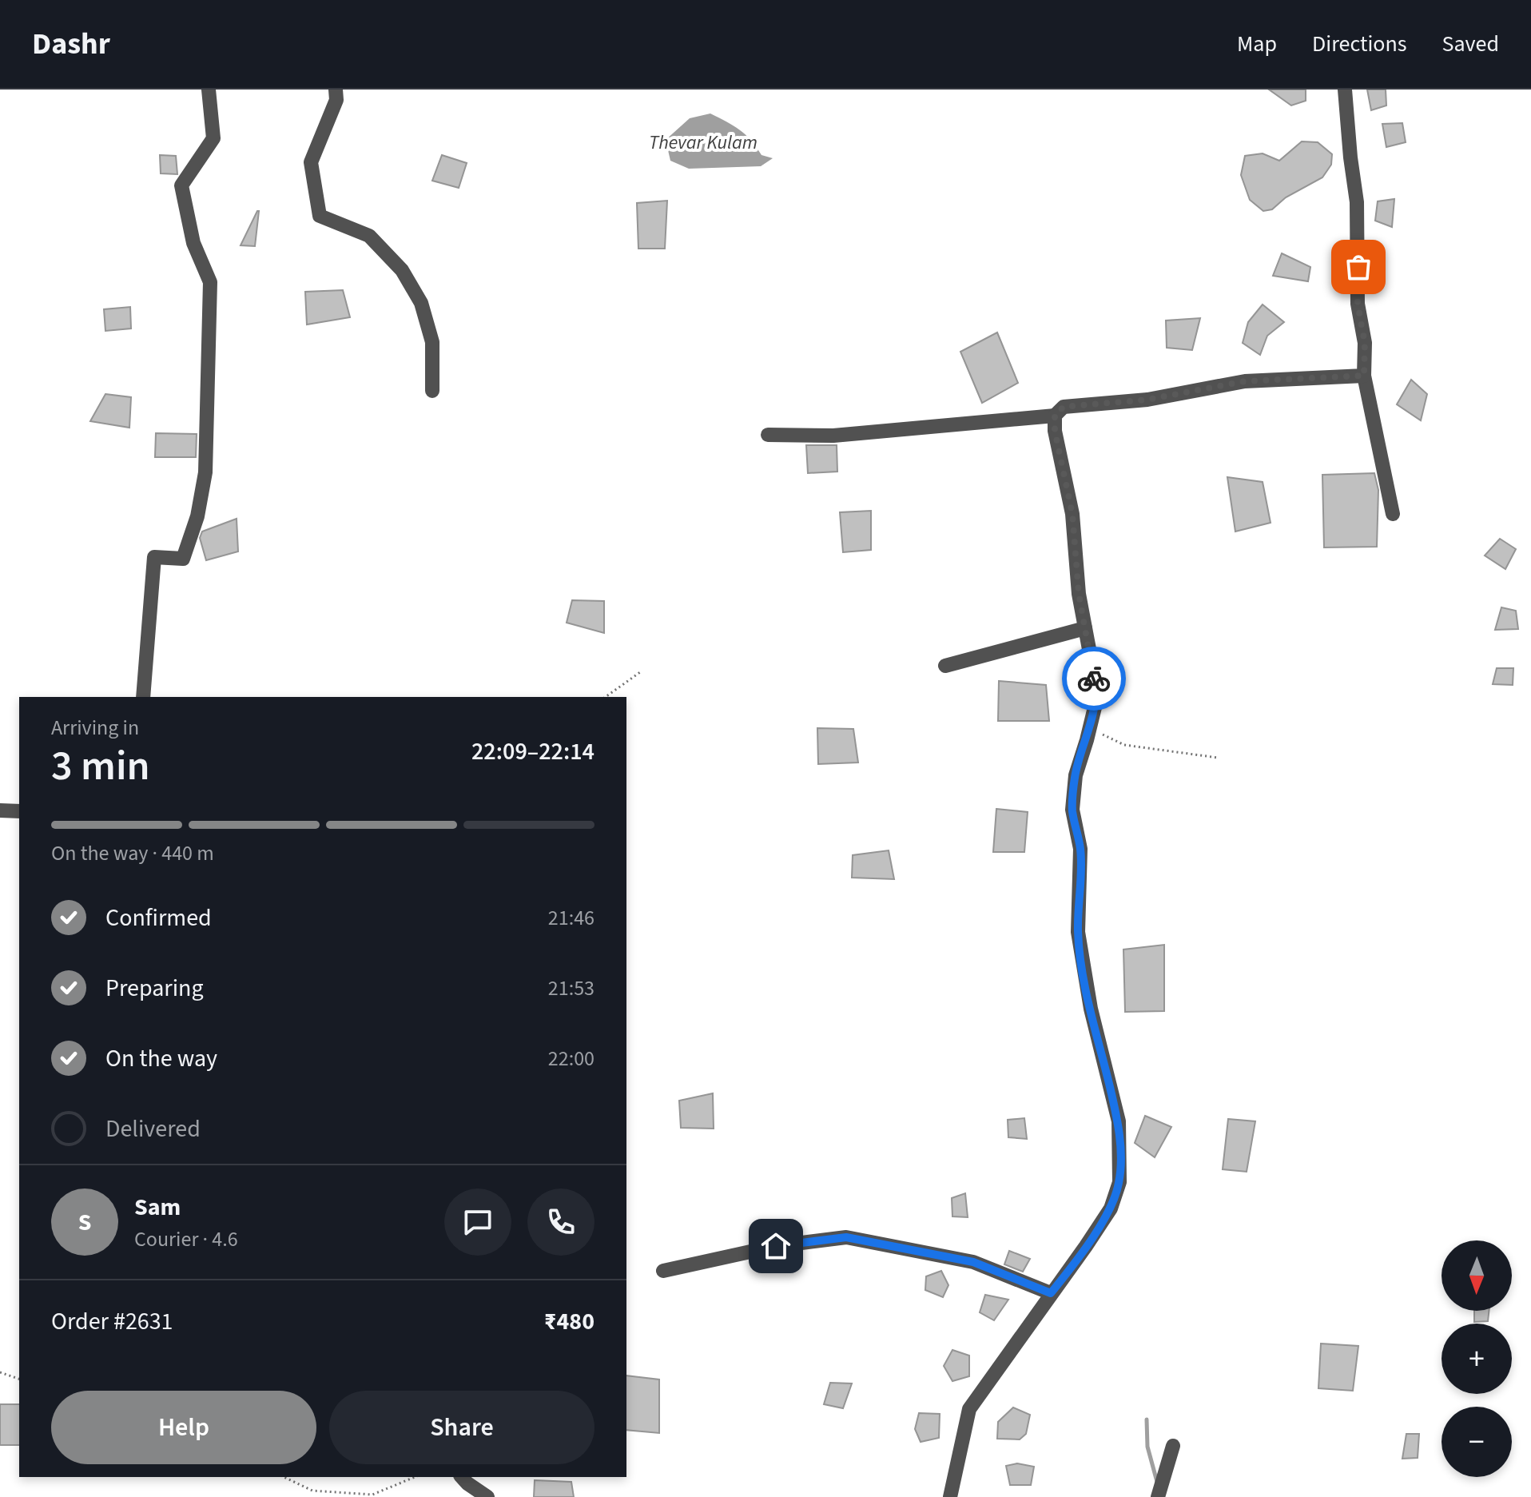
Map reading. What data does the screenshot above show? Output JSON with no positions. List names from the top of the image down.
{
  "water": ["Thevar Kulam"],
  "north": "bottom",
  "page": {
    "header": "Dashr",
    "nav": ["Map", "Directions", "Saved"],
    "heading": ["3 min", "Arriving in", "22:09–22:14"],
    "panel": [
      "Sam",
      "Courier · 4.6",
      "Order #2631",
      "₹480"
    ],
    "bar": "On the way · 440 m",
    "list": [
      ["Confirmed", "21:46"],
      ["Preparing", "21:53"],
      ["On the way", "22:00"],
      "Delivered"
    ],
    "round": "S",
    "map_buttons": ["+", "−"],
    "buttons": ["Help", "Share"]
  }
}
